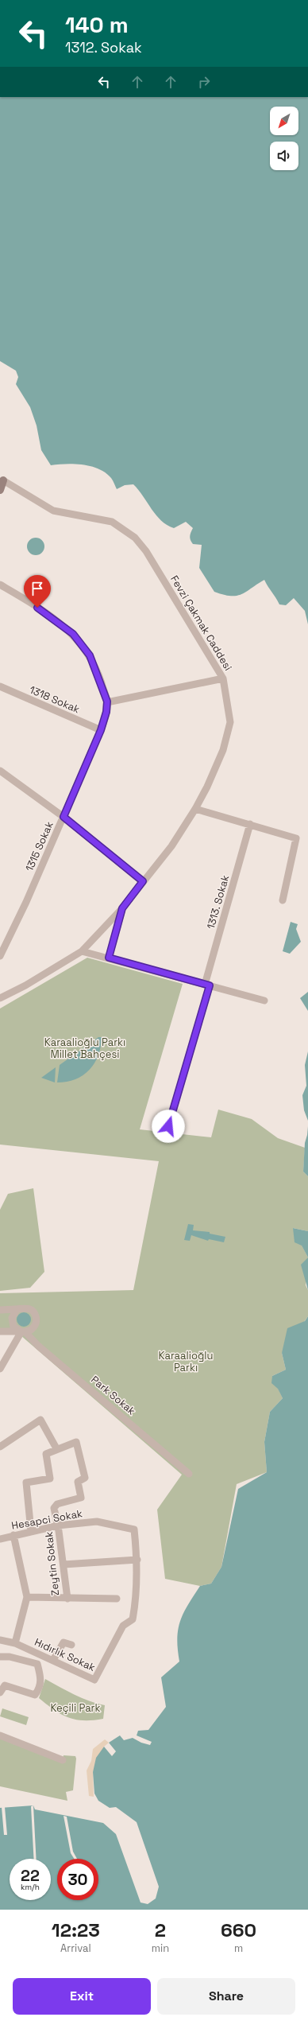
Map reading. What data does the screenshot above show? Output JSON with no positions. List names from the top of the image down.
{
  "streets": {
    "street": [
      "Fevzi Çakmak Caddesi",
      "1318 Sokak",
      "1315 Sokak",
      "1313. Sokak",
      "Park Sokak",
      "Hesapci Sokak",
      "Zeytin Sokak",
      "Hıdırlık Sokak"
    ]
  },
  "crossings": [
    ["1318 Sokak", "1315 Sokak"],
    ["Hesapci Sokak", "Zeytin Sokak"],
    ["Hesapci Sokak", "Hıdırlık Sokak"]
  ],
  "parks": ["Karaalioğlu Parkı Millet Bahçesi", "Karaalioğlu Parkı", "Keçili Park"],
  "north": "bottom left",
  "page": {
    "turn": ["140 m", "1312. Sokak"],
    "speed": "22 km/h",
    "limit": "30",
    "eta": [
      "12:23",
      "Arrival",
      "2",
      "min",
      "660",
      "m"
    ],
    "buttons": ["Exit", "Share"]
  }
}
